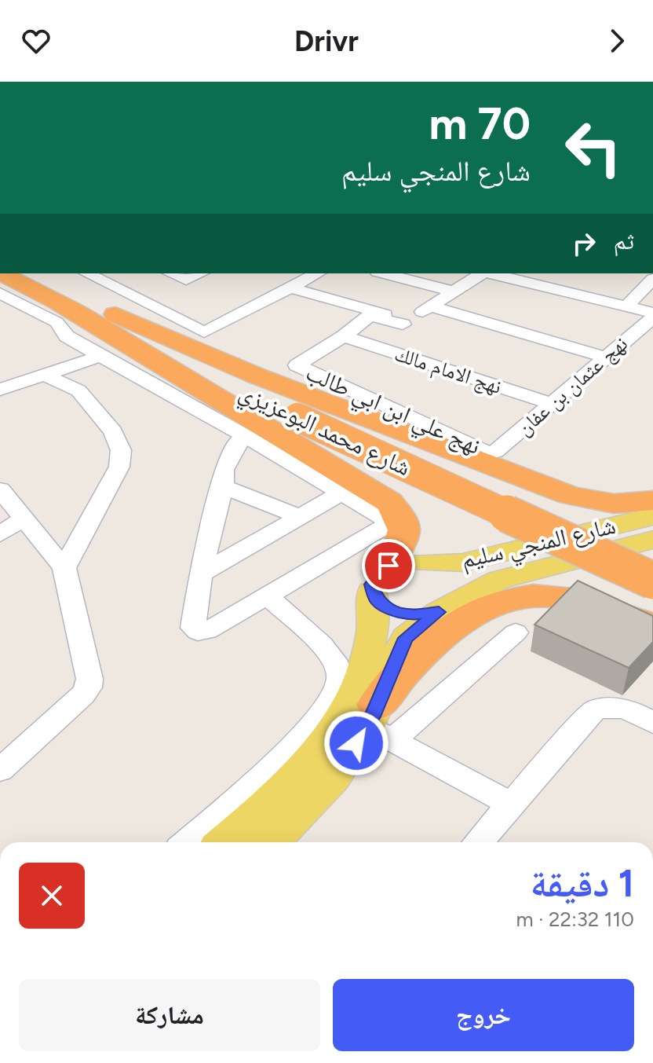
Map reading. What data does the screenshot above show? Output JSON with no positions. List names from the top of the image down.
{
  "streets": {
    "highway": ["شارع محمد البوعزيزي"],
    "main road": ["شارع المنجي سليم"],
    "street": ["نهج الامام مالك", "نهج عثمان بن عفان", "نهج علي ابن ابي طالب"]
  },
  "crossings": [
    ["نهج الامام مالك", "نهج عثمان بن عفان"],
    ["نهج الامام مالك", "نهج علي ابن ابي طالب"],
    ["نهج عثمان بن عفان", "نهج علي ابن ابي طالب"]
  ],
  "page": {
    "header": "Drivr",
    "turn": ["70 m", "شارع المنجي سليم"],
    "then": "ثم",
    "heading": ["1 دقيقة", "110 m · 22:32"],
    "buttons": ["خروج", "مشاركة"]
  }
}
